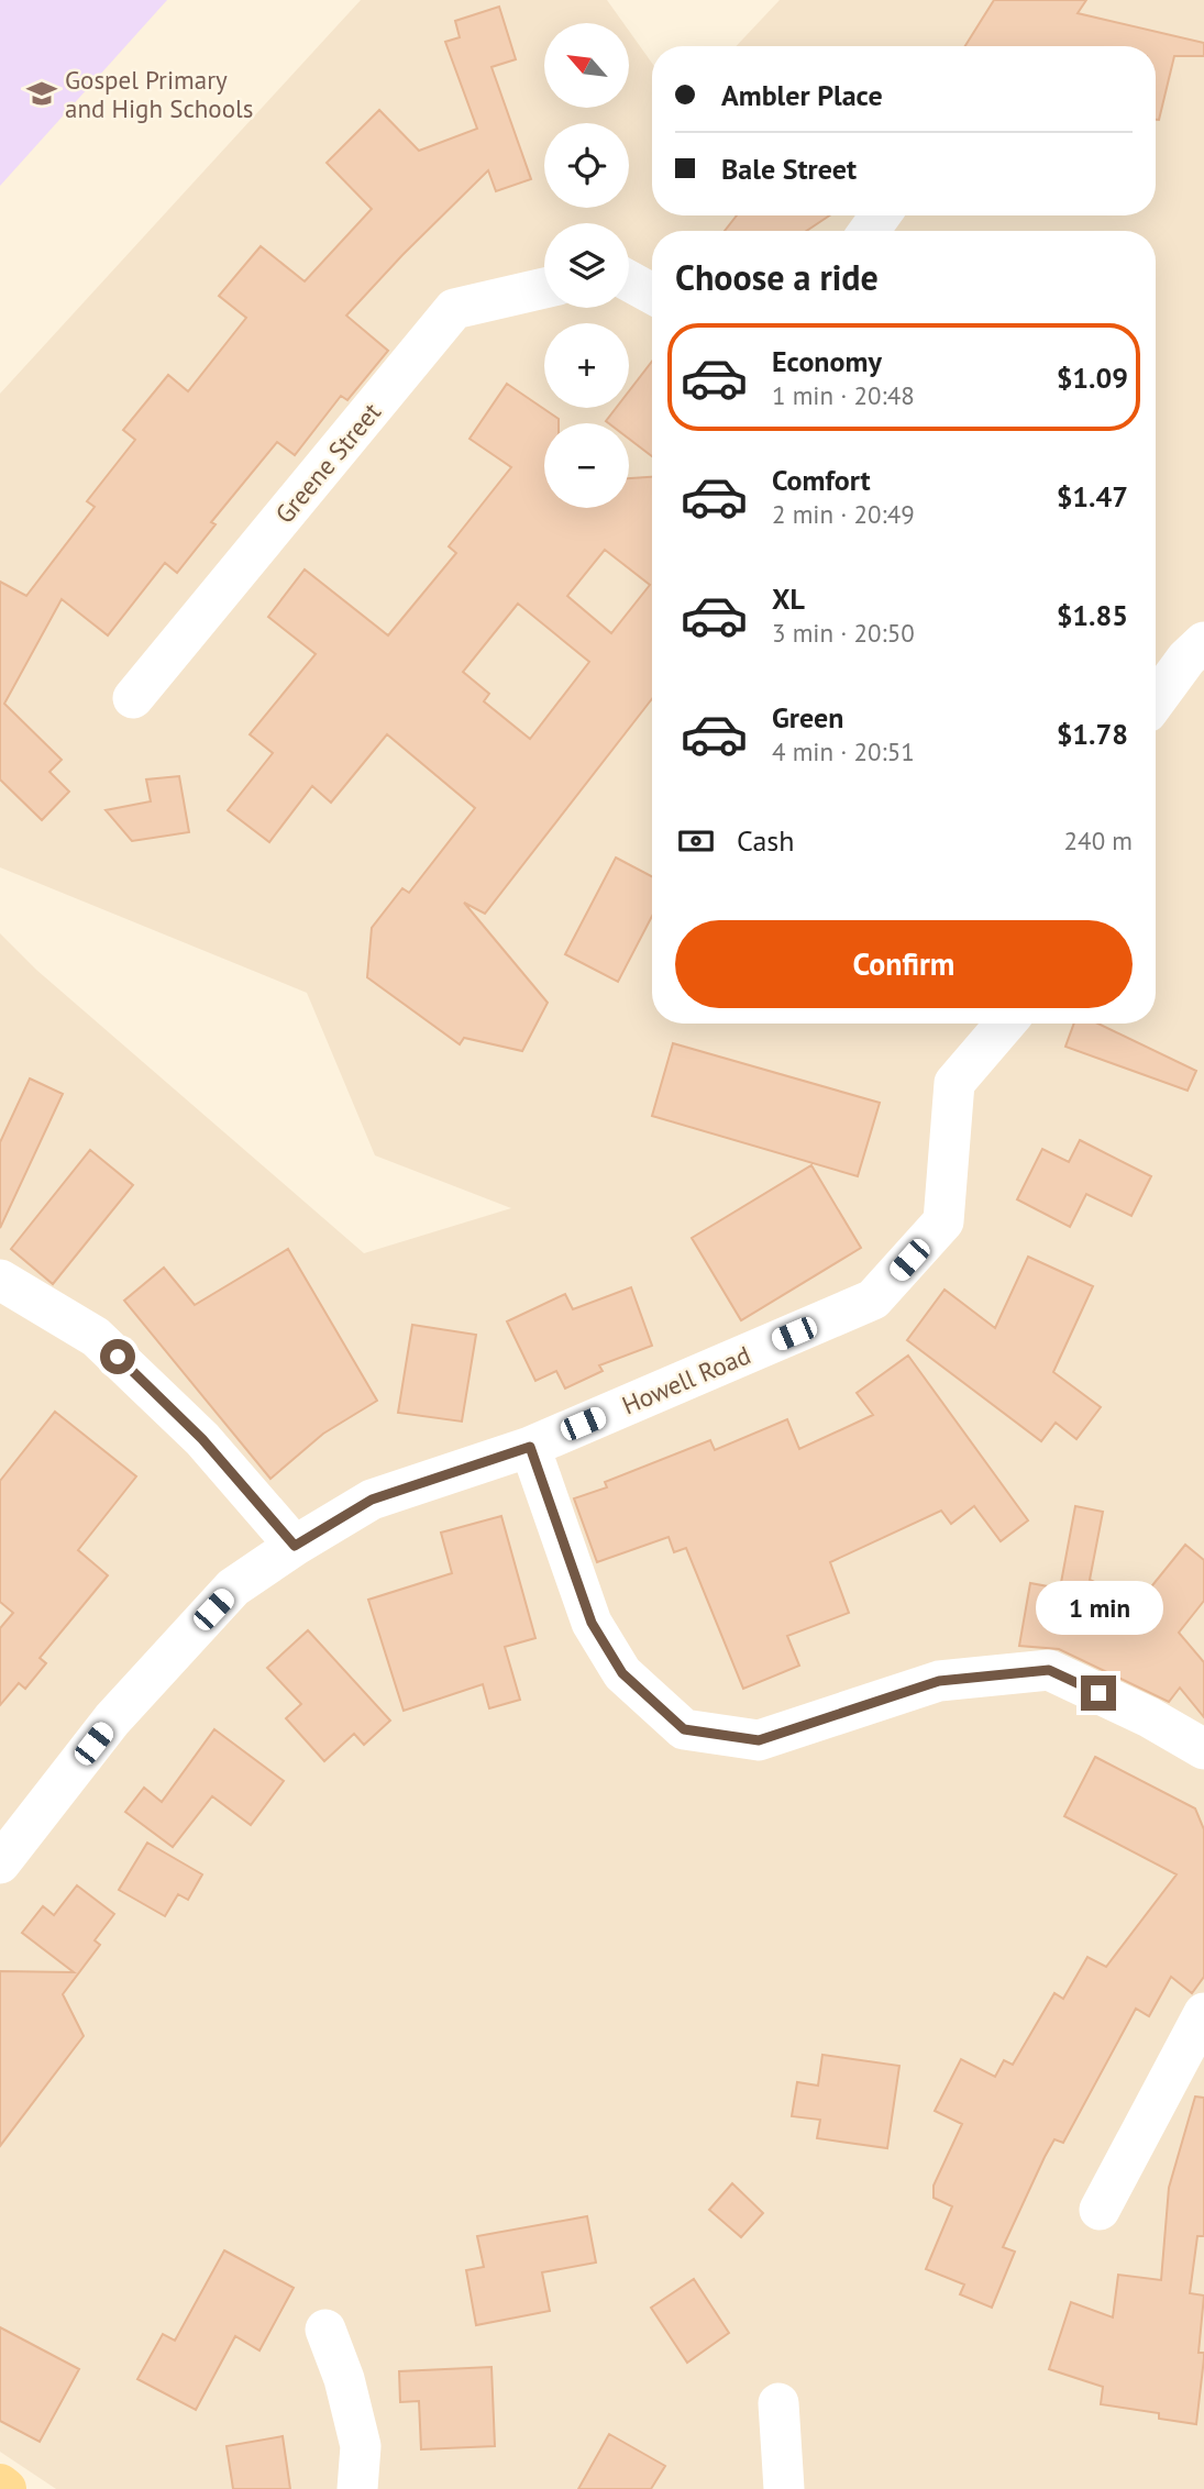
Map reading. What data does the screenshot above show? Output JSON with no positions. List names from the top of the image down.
{
  "streets": {
    "street": ["Greene Street", "Howell Road"]
  },
  "places": {
    "school or university": ["Gospel Primary and High Schools"]
  },
  "north": "top left",
  "page": {
    "map_buttons": ["+", "−"],
    "banner": ["Ambler Place", "Bale Street"],
    "heading": "Choose a ride",
    "list": [
      {
        "name": "Economy",
        "note": "1 min · 20:48",
        "value": "$1.09"
      },
      {
        "name": "Comfort",
        "note": "2 min · 20:49",
        "value": "$1.47"
      },
      {
        "name": "XL",
        "note": "3 min · 20:50",
        "value": "$1.85"
      },
      {
        "name": "Green",
        "note": "4 min · 20:51",
        "value": "$1.78"
      }
    ],
    "pay": ["Cash", "240 m"],
    "buttons": "Confirm",
    "bubble": "1 min"
  }
}
